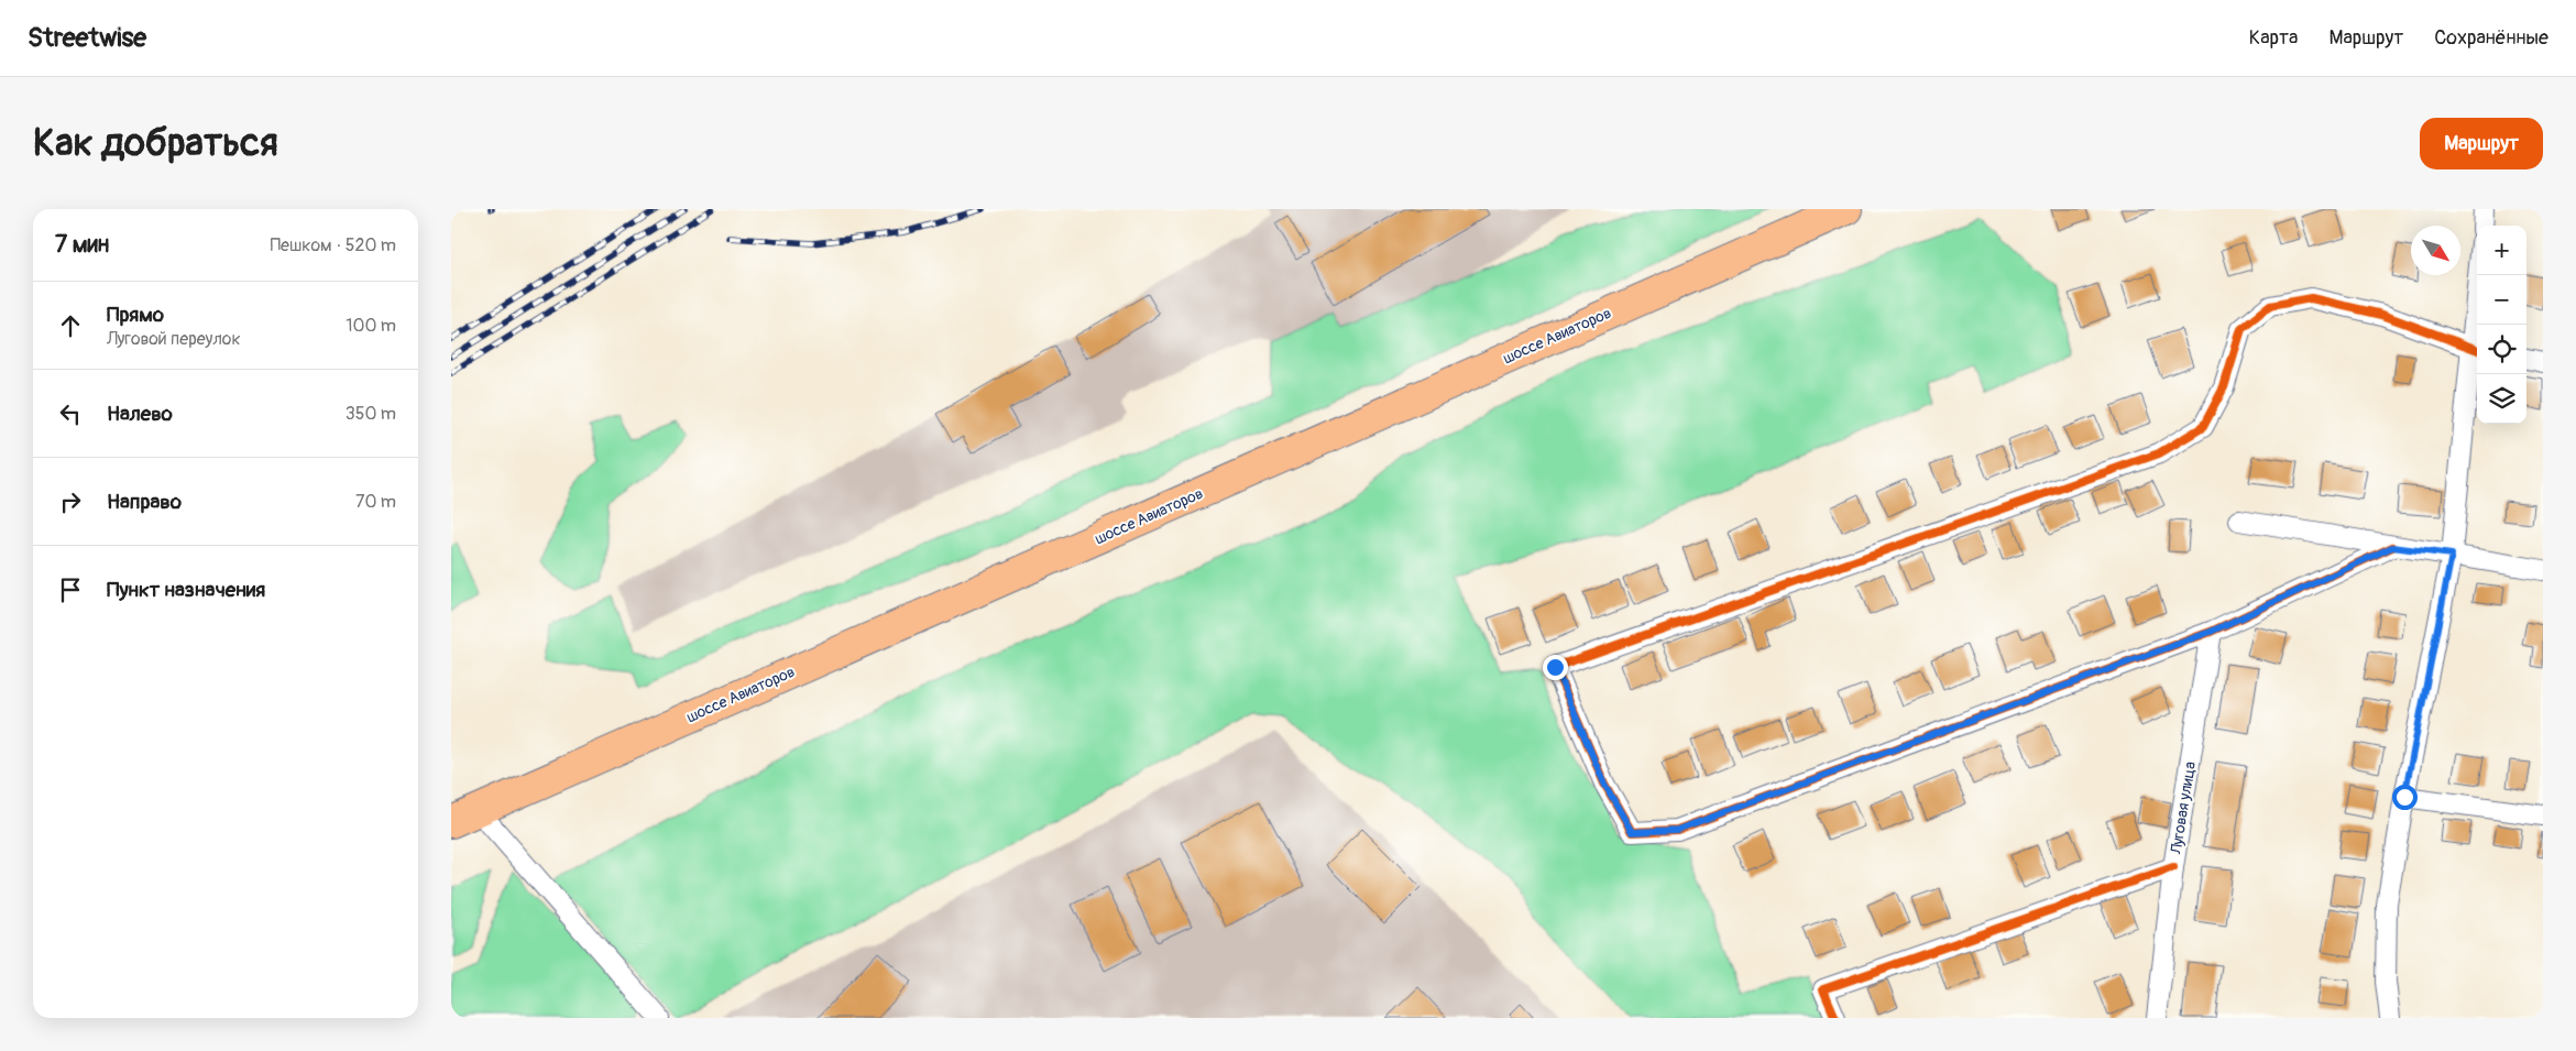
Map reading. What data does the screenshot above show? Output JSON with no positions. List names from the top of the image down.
{
  "streets": {
    "main road": ["шоссе Авиаторов"],
    "street": ["Луговая улица"]
  },
  "north": "bottom right",
  "page": {
    "header": "Streetwise",
    "nav": ["Карта", "Маршрут", "Сохранённые"],
    "buttons": "Маршрут",
    "title": "Как добраться",
    "heading": ["7 мин", "Пешком · 520 m"],
    "map_buttons": ["+", "−"],
    "list": [
      ["Прямо", "Луговой переулок", "100 m"],
      ["Налево", "350 m"],
      ["Направо", "70 m"],
      "Пункт назначения"
    ]
  }
}
